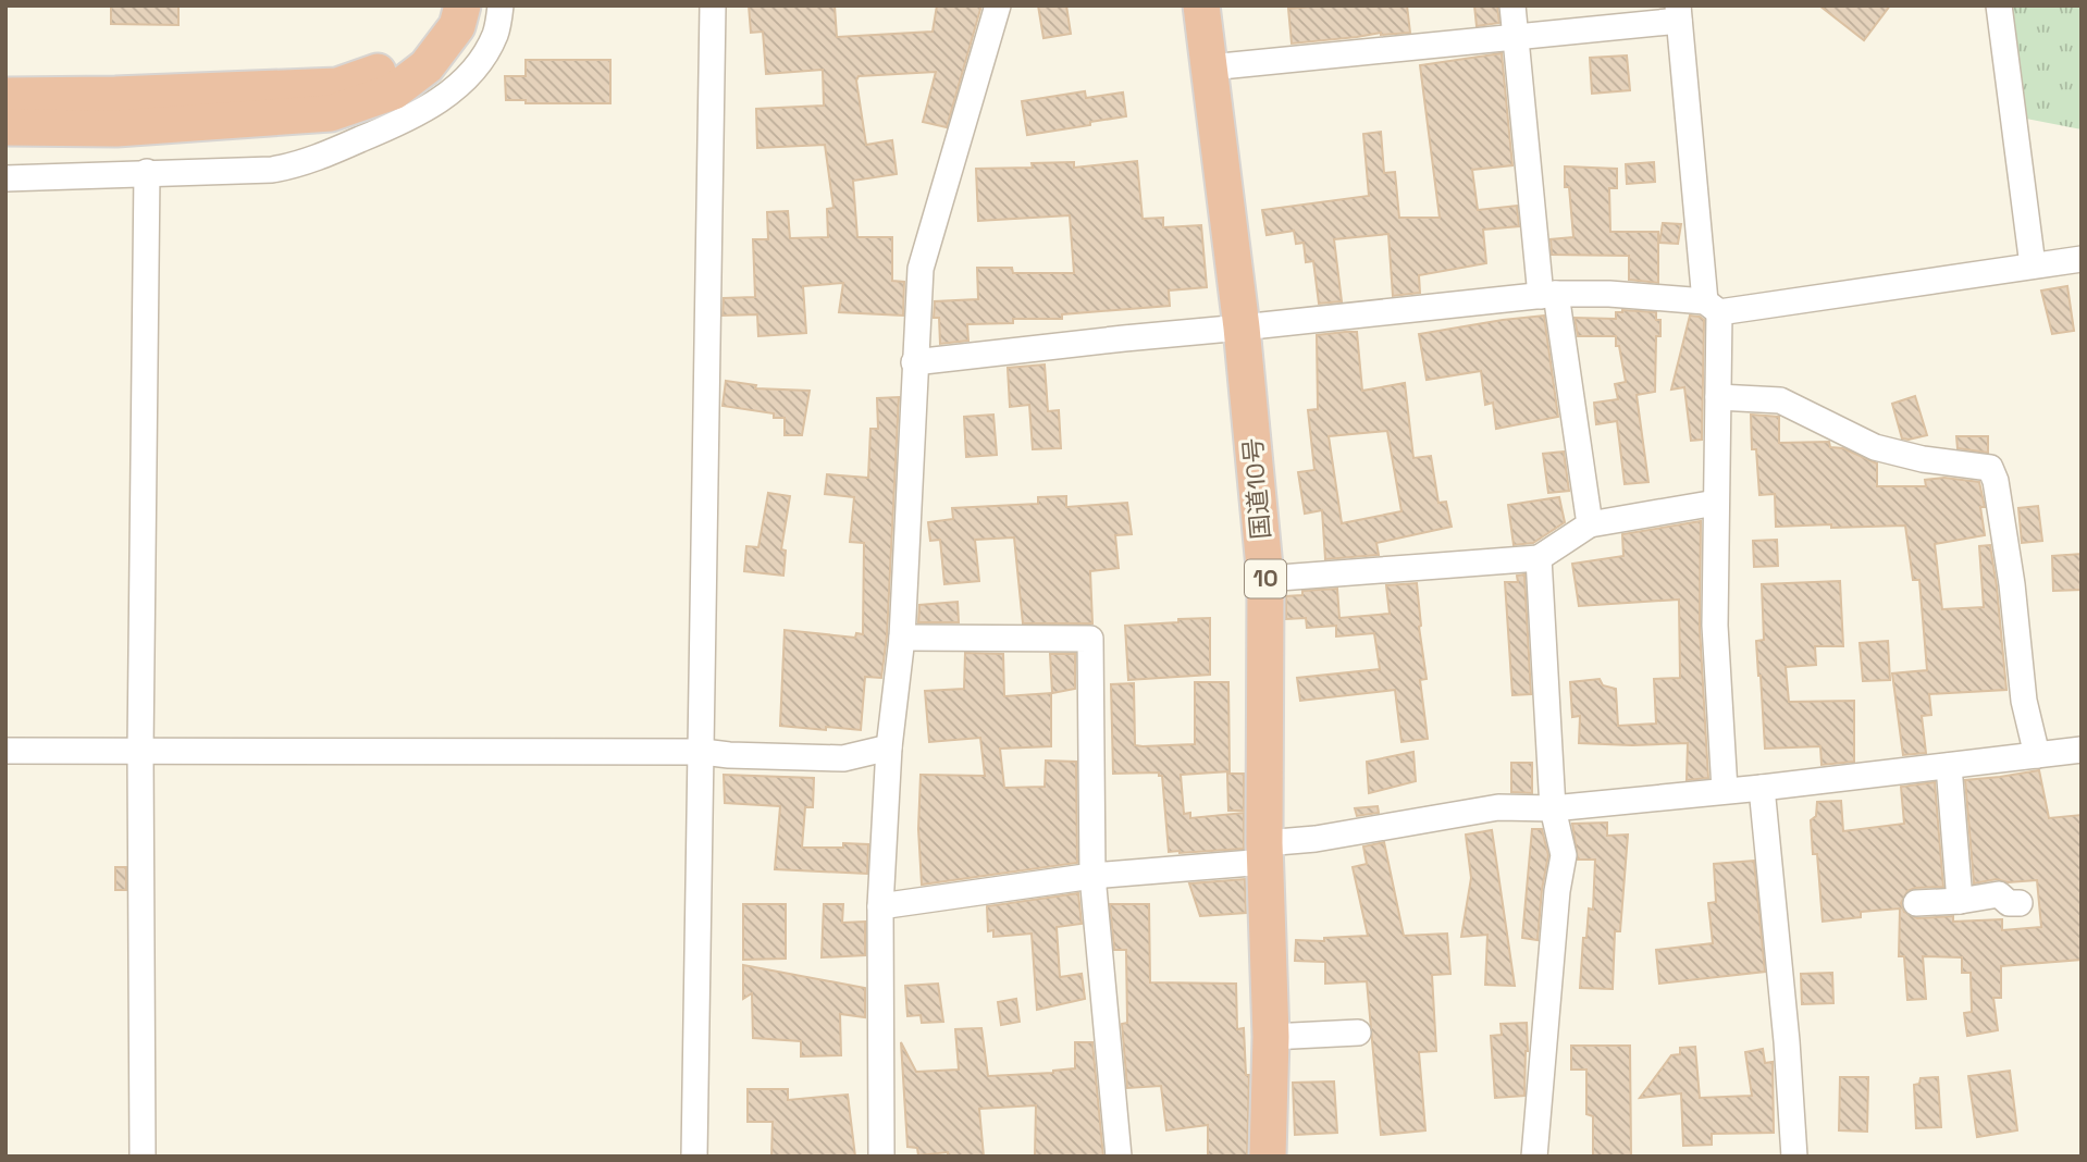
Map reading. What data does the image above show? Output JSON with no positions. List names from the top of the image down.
{
  "streets": {
    "highway": ["国道10号", "10"]
  }
}
